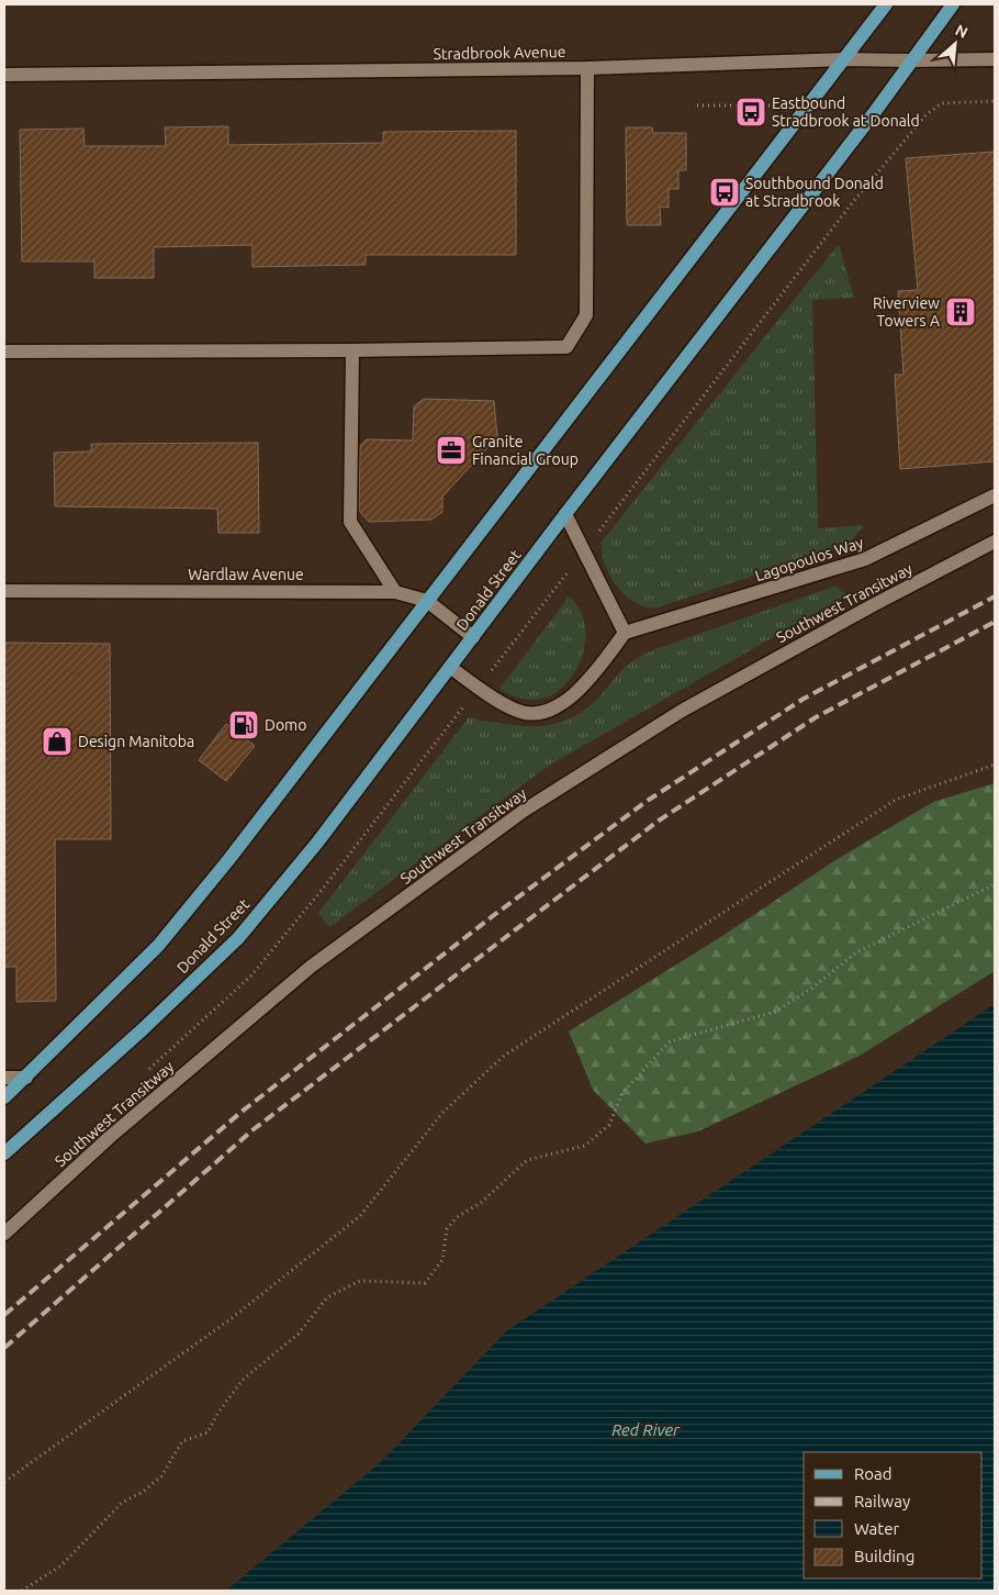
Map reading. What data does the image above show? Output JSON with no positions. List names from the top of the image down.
{
  "streets": {
    "main road": ["Donald Street"],
    "street": [
      "Stradbrook Avenue",
      "Lagopoulos Way",
      "Wardlaw Avenue",
      "Southwest Transitway"
    ]
  },
  "crossings": [
    ["Stradbrook Avenue", "Donald Street"],
    ["Wardlaw Avenue", "Donald Street"]
  ],
  "water": ["Red River"],
  "places": {
    "bus stop": ["Eastbound Stradbrook at Donald", "Southbound Donald at Stradbrook"],
    "building": ["Riverview Towers A"],
    "office": ["Granite Financial Group"],
    "fuel station": ["Domo"],
    "shop": ["Design Manitoba"]
  },
  "legend": [
    "Road",
    "Railway",
    "Water",
    "Building"
  ],
  "north": "top right"
}
